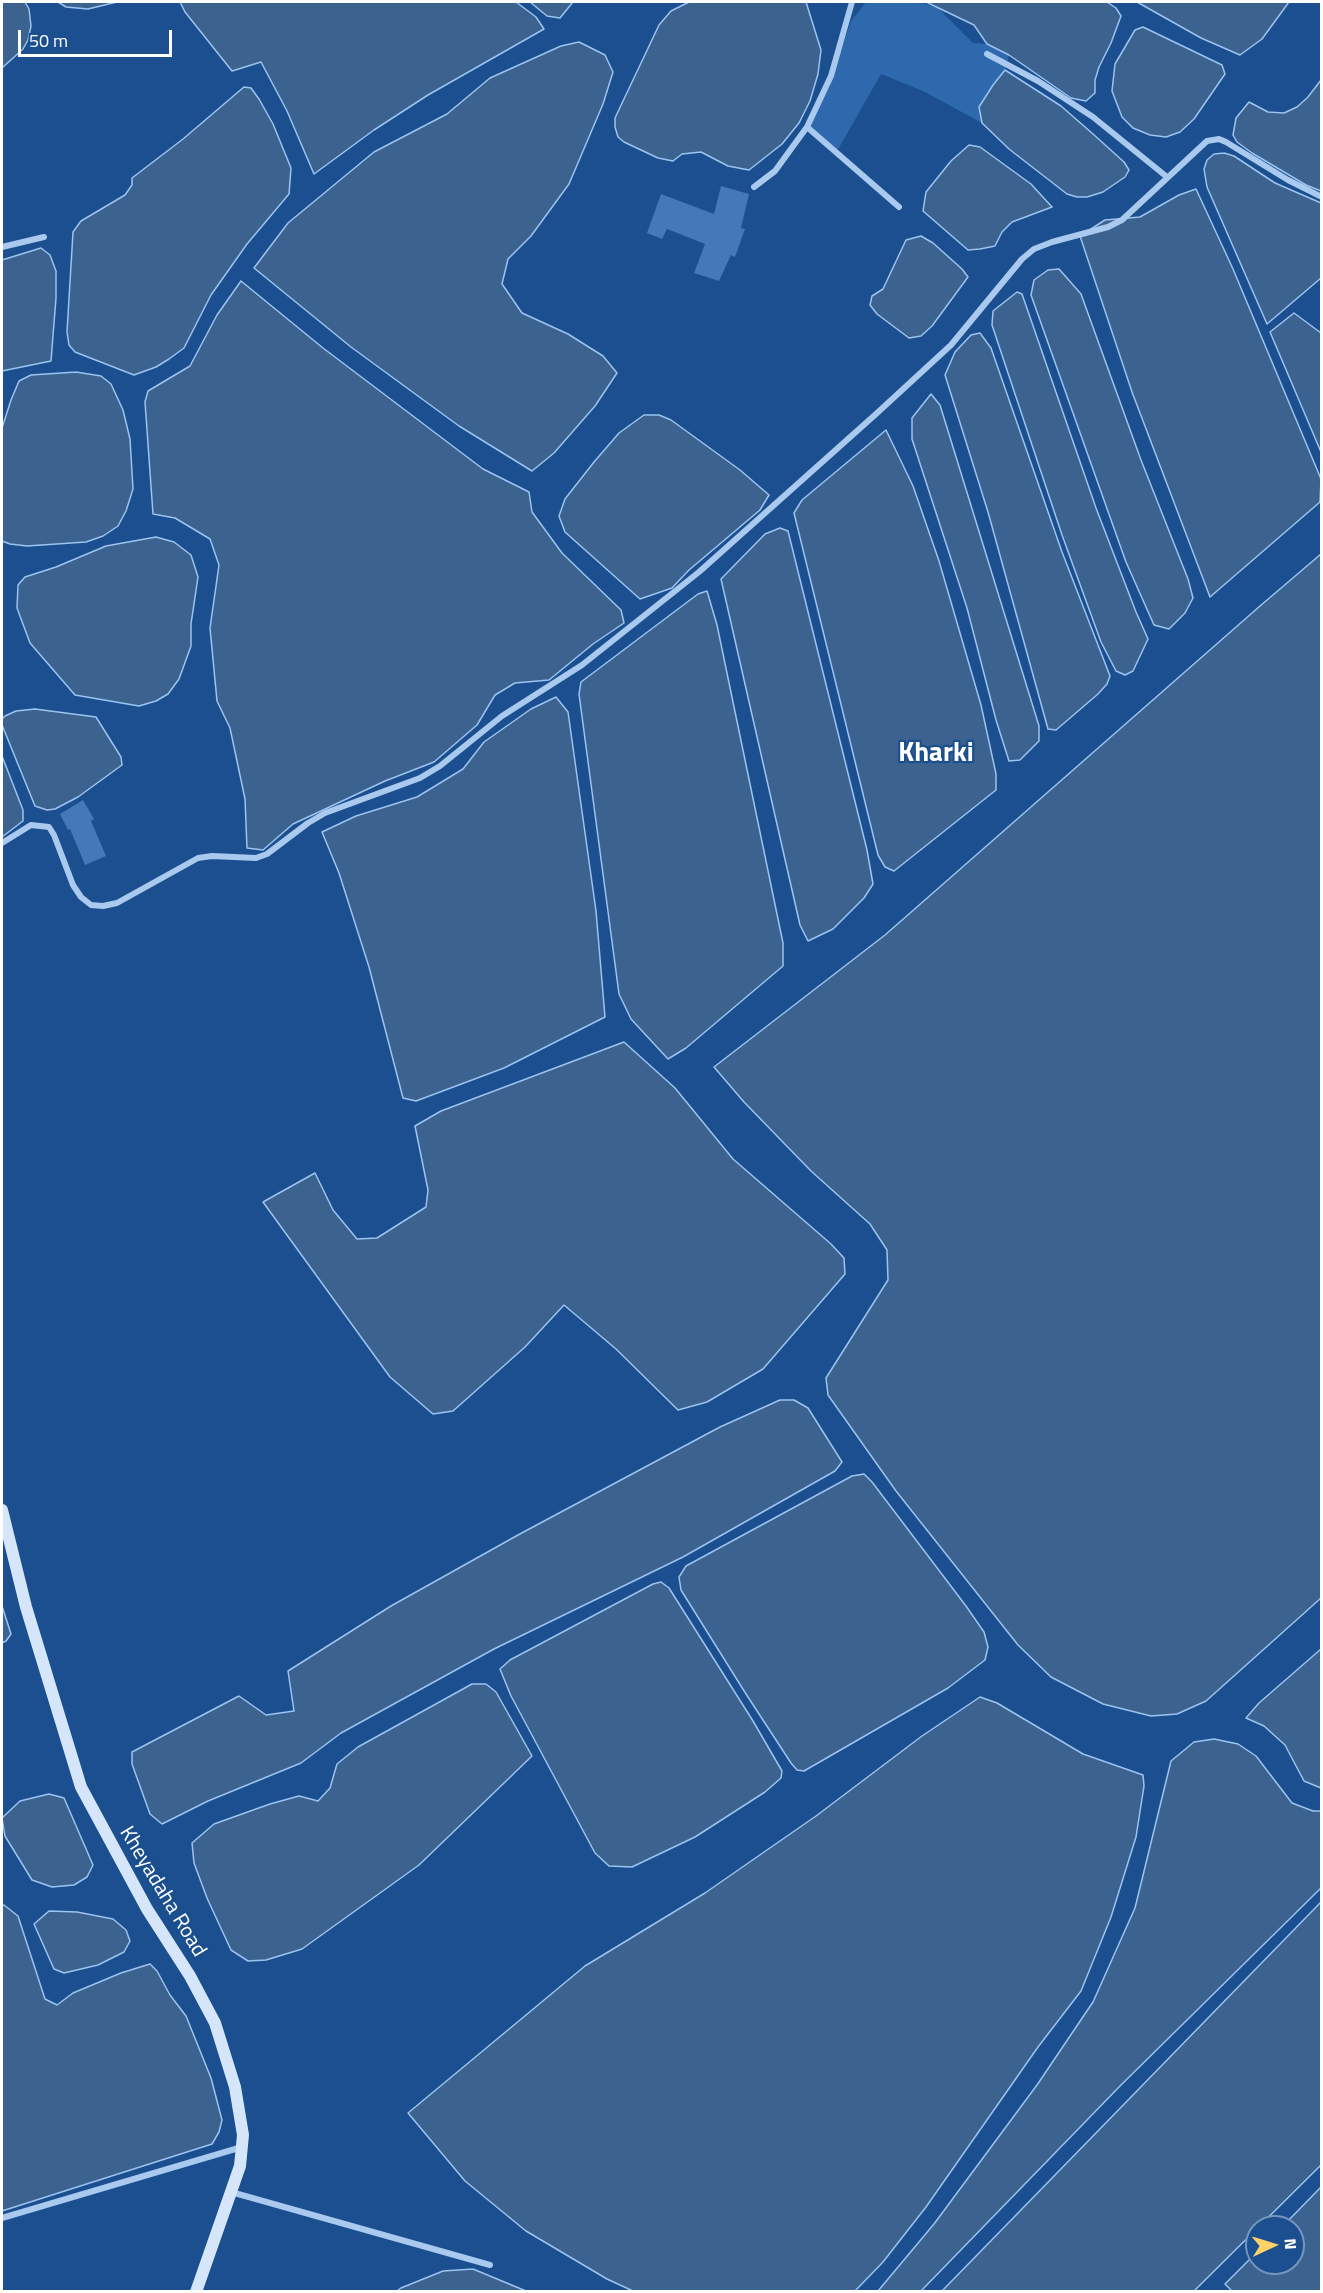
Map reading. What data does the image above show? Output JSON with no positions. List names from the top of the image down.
{
  "streets": {
    "main road": ["Kheyadaha Road"]
  },
  "districts": ["Kharki"],
  "scale_bar": "50 m",
  "north": "right"
}
